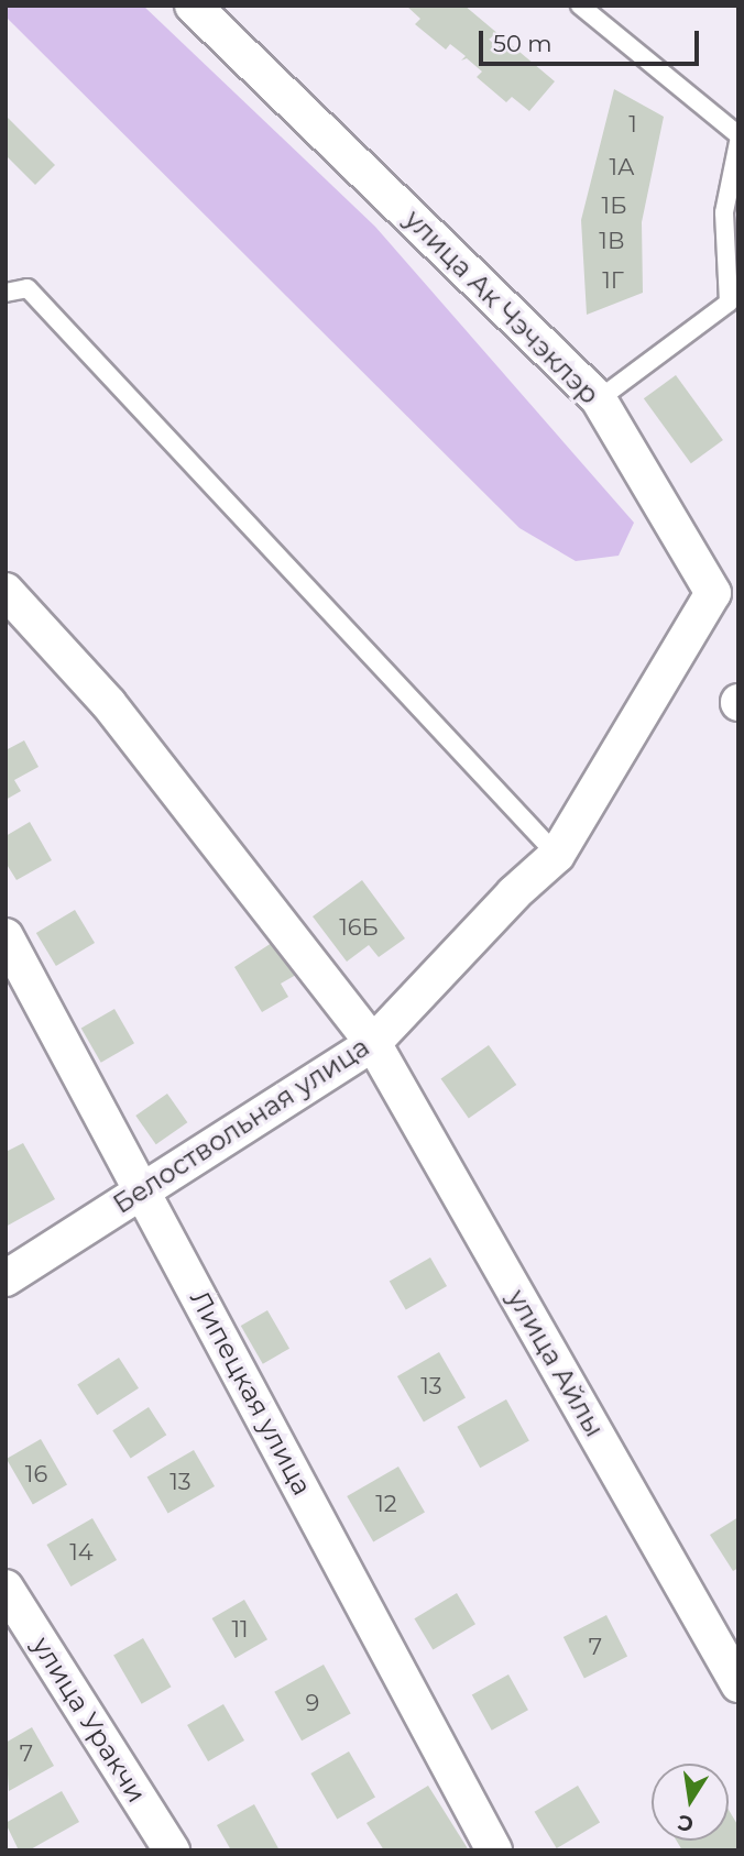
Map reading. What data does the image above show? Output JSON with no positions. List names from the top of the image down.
{
  "streets": {
    "street": [
      "улица Ак Чэчэклэр",
      "Белоствольная улица",
      "улица Айлы",
      "Липецкая улица",
      "улица Уракчи"
    ]
  },
  "crossings": [
    ["улица Ак Чэчэклэр", "Белоствольная улица"],
    ["Белоствольная улица", "улица Айлы"],
    ["Белоствольная улица", "Липецкая улица"]
  ],
  "house_numbers": [
    "1",
    "1А",
    "1Б",
    "1В",
    "1Г",
    "16Б",
    "13",
    "16",
    "13",
    "12",
    "14",
    "11",
    "7",
    "9",
    "7"
  ],
  "scale_bar": "50 m",
  "north": "bottom"
}
